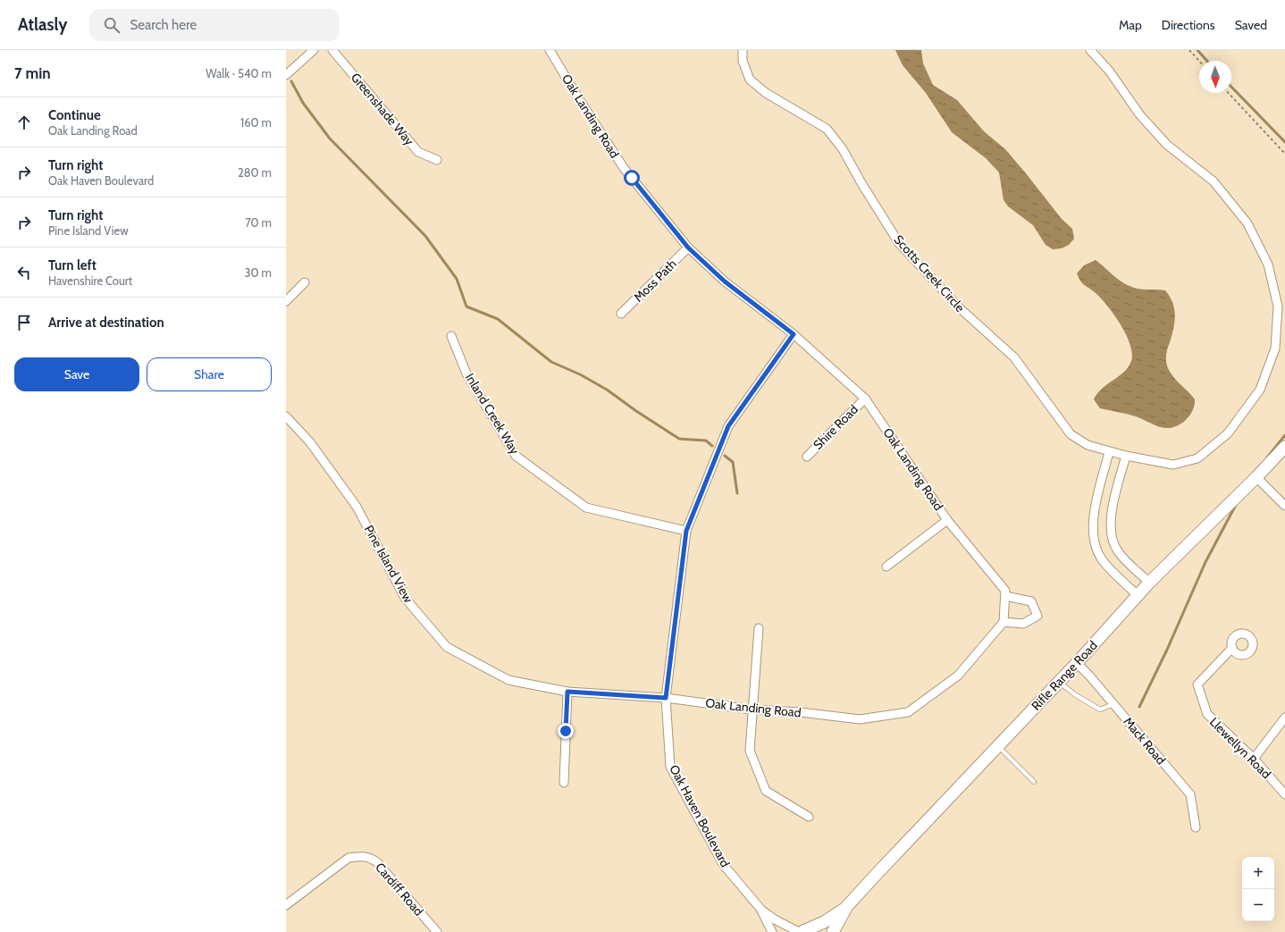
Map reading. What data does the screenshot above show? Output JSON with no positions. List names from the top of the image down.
{
  "streets": {
    "main road": ["Rifle Range Road"],
    "street": [
      "Greenshade Way",
      "Oak Landing Road",
      "Scotts Creek Circle",
      "Moss Path",
      "Inland Creek Way",
      "Shire Road",
      "Pine Island View",
      "Mack Road",
      "Llewellyn Road",
      "Oak Haven Boulevard",
      "Cardiff Road"
    ]
  },
  "crossings": [
    ["Oak Landing Road", "Moss Path"],
    ["Oak Landing Road", "Shire Road"],
    ["Oak Landing Road", "Pine Island View"],
    ["Oak Landing Road", "Oak Haven Boulevard"],
    ["Inland Creek Way", "Oak Haven Boulevard"],
    ["Pine Island View", "Oak Haven Boulevard"],
    ["Rifle Range Road", "Mack Road"],
    ["Rifle Range Road", "Oak Haven Boulevard"]
  ],
  "north": "bottom",
  "page": {
    "header": "Atlasly",
    "search": "Search here",
    "nav": ["Map", "Directions", "Saved"],
    "heading": ["7 min", "Walk · 540 m"],
    "list": [
      ["Continue", "Oak Landing Road", "160 m"],
      ["Turn right", "Oak Haven Boulevard", "280 m"],
      ["Turn right", "Pine Island View", "70 m"],
      ["Turn left", "Havenshire Court", "30 m"],
      "Arrive at destination"
    ],
    "buttons": ["Save", "Share"],
    "map_buttons": ["+", "−"]
  }
}
